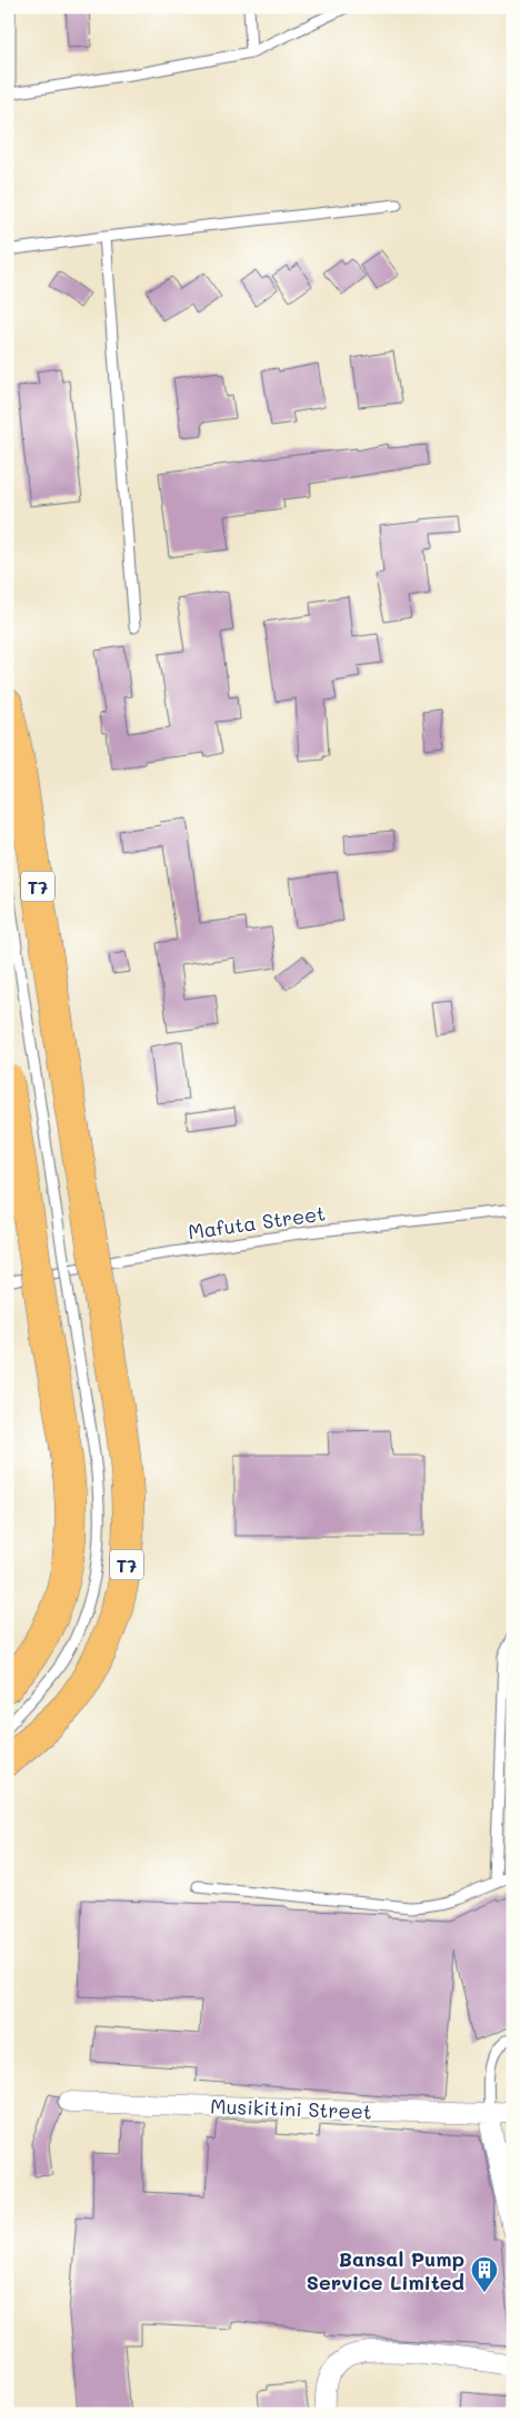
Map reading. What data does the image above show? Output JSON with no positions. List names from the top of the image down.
{
  "streets": {
    "highway": ["T7"],
    "street": ["Musikitini Street"],
    "lane": ["Mafuta Street"]
  },
  "places": {
    "building": ["Bansal Pump Service Limited"]
  }
}
